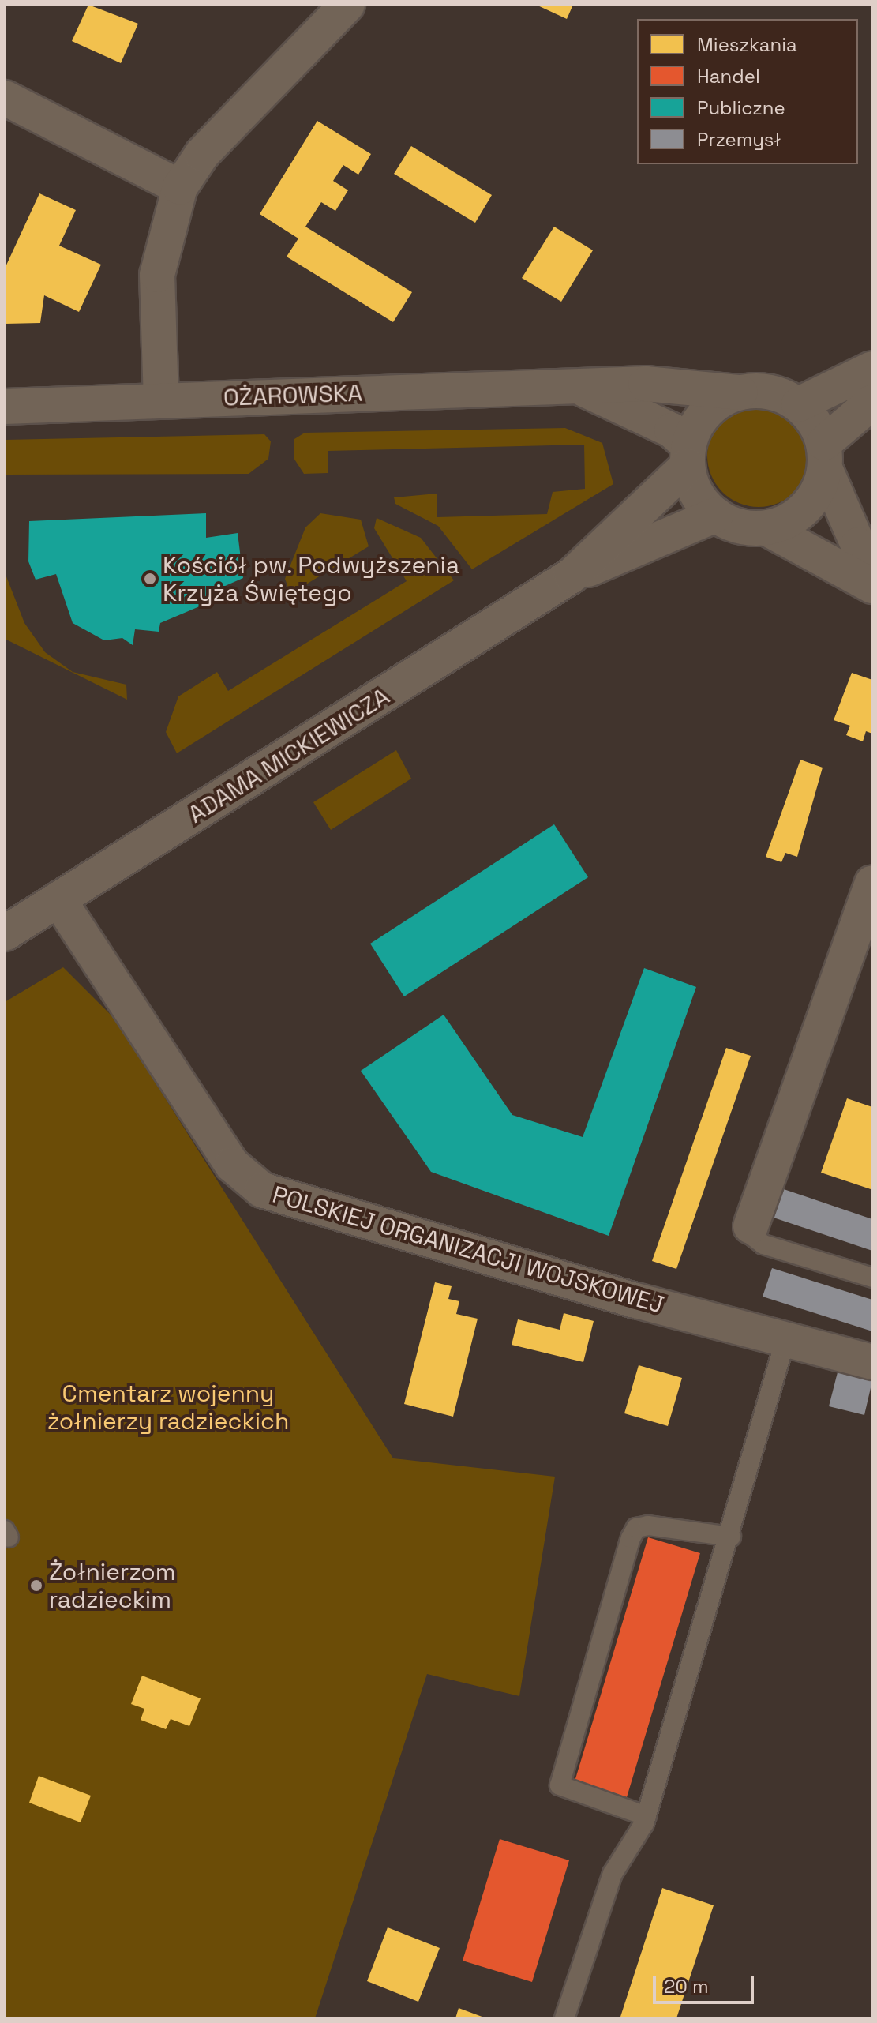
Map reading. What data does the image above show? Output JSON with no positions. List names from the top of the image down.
{
  "streets": {
    "street": ["OŻAROWSKA", "ADAMA MICKIEWICZA", "POLSKIEJ ORGANIZACJI WOJSKOWEJ"]
  },
  "crossings": [
    ["OŻAROWSKA", "ADAMA MICKIEWICZA"],
    ["ADAMA MICKIEWICZA", "POLSKIEJ ORGANIZACJI WOJSKOWEJ"]
  ],
  "parks": ["Cmentarz wojenny żołnierzy radzieckich"],
  "places": ["Kościół pw. Podwyższenia Krzyża Świętego", "Żołnierzom radzieckim"],
  "legend": [
    "Mieszkania",
    "Handel",
    "Publiczne",
    "Przemysł"
  ],
  "scale_bar": "20 m"
}
